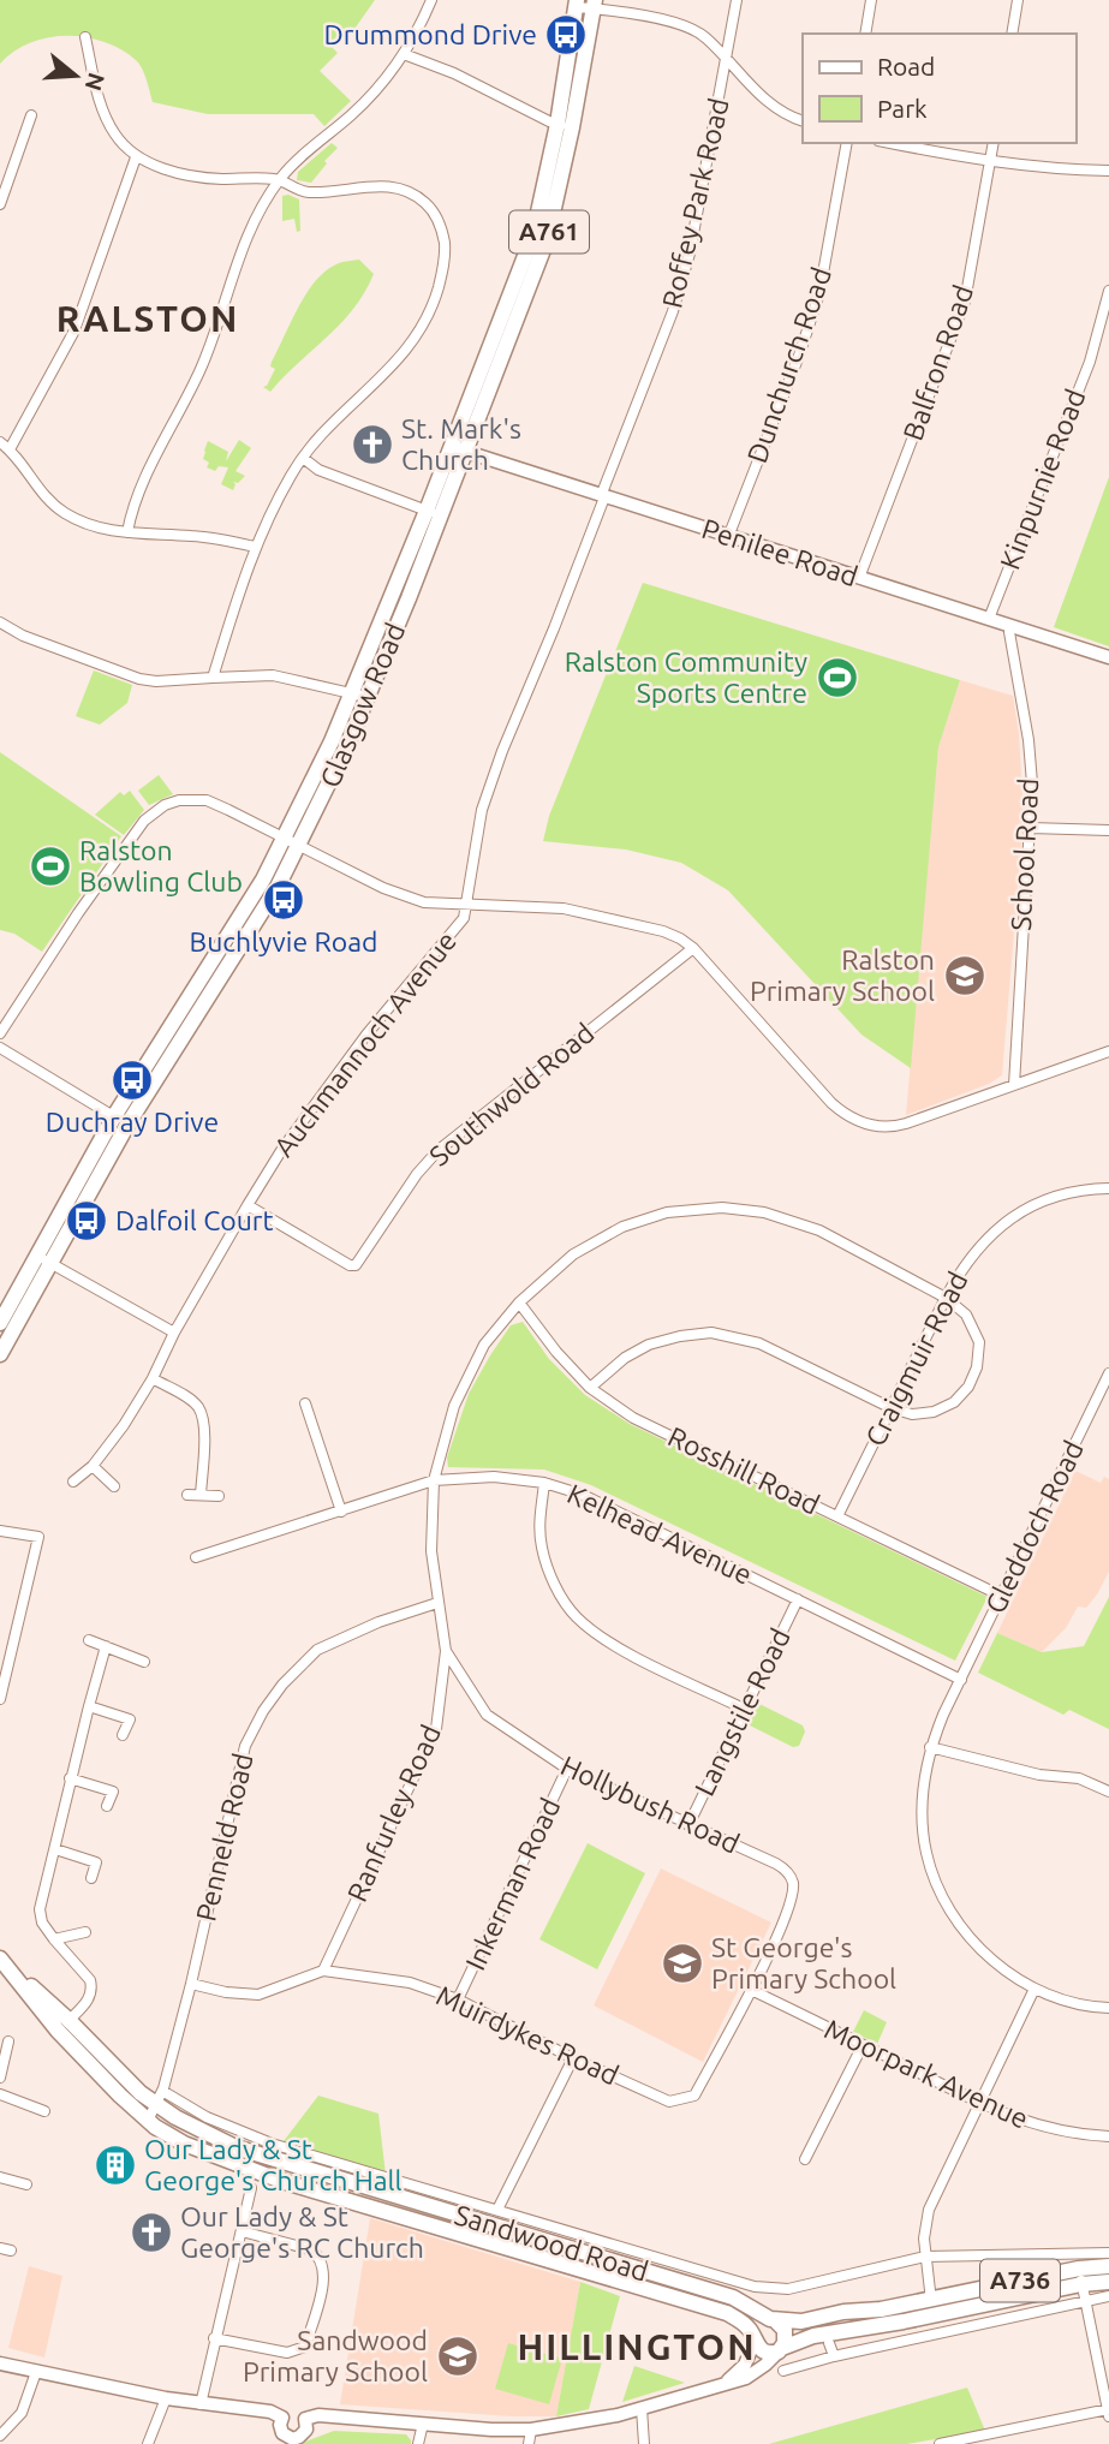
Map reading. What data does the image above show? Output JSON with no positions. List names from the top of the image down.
{
  "streets": {
    "main road": [
      "A761",
      "Glasgow Road",
      "Sandwood Road",
      "A736"
    ],
    "street": [
      "Roffey Park Road",
      "Balfron Road",
      "Dunchurch Road",
      "Kinpurnie Road",
      "Penilee Road",
      "School Road",
      "Auchmannoch Avenue",
      "Southwold Road",
      "Craigmuir Road",
      "Rosshill Road",
      "Gleddoch Road",
      "Kelhead Avenue",
      "Langstile Road",
      "Hollybush Road",
      "Ranfurley Road",
      "Penneld Road",
      "Inkerman Road",
      "Muirdykes Road",
      "Moorpark Avenue"
    ]
  },
  "crossings": [
    ["Roffey Park Road", "Penilee Road"],
    ["Roffey Park Road", "Auchmannoch Avenue"],
    ["Balfron Road", "Penilee Road"],
    ["Dunchurch Road", "Penilee Road"],
    ["Kinpurnie Road", "Penilee Road"],
    ["Penilee Road", "Glasgow Road"],
    ["Penilee Road", "School Road"],
    ["Penilee Road", "Auchmannoch Avenue"],
    ["Auchmannoch Avenue", "Southwold Road"],
    ["Craigmuir Road", "Rosshill Road"],
    ["Craigmuir Road", "Hollybush Road"],
    ["Rosshill Road", "Gleddoch Road"],
    ["Rosshill Road", "Hollybush Road"],
    ["Gleddoch Road", "Kelhead Avenue"],
    ["Kelhead Avenue", "Langstile Road"],
    ["Kelhead Avenue", "Hollybush Road"],
    ["Langstile Road", "Hollybush Road"],
    ["Hollybush Road", "Ranfurley Road"],
    ["Hollybush Road", "Penneld Road"],
    ["Hollybush Road", "Inkerman Road"],
    ["Hollybush Road", "Muirdykes Road"],
    ["Hollybush Road", "Moorpark Avenue"],
    ["Ranfurley Road", "Muirdykes Road"],
    ["Penneld Road", "Muirdykes Road"],
    ["Penneld Road", "Sandwood Road"],
    ["Inkerman Road", "Muirdykes Road"],
    ["Muirdykes Road", "Moorpark Avenue"],
    ["Sandwood Road", "A736"]
  ],
  "districts": ["RALSTON", "HILLINGTON"],
  "places": {
    "bus stop": [
      "Drummond Drive",
      "Buchlyvie Road",
      "Duchray Drive",
      "Dalfoil Court"
    ],
    "church": ["St. Mark's Church", "Our Lady & St George's RC Church"],
    "sports": ["Ralston Community Sports Centre", "Ralston Bowling Club"],
    "school or university": ["Ralston Primary School", "St George's Primary School", "Sandwood Primary School"],
    "building": ["Our Lady & St George's Church Hall"]
  },
  "legend": ["Road", "Park"],
  "north": "right"
}
